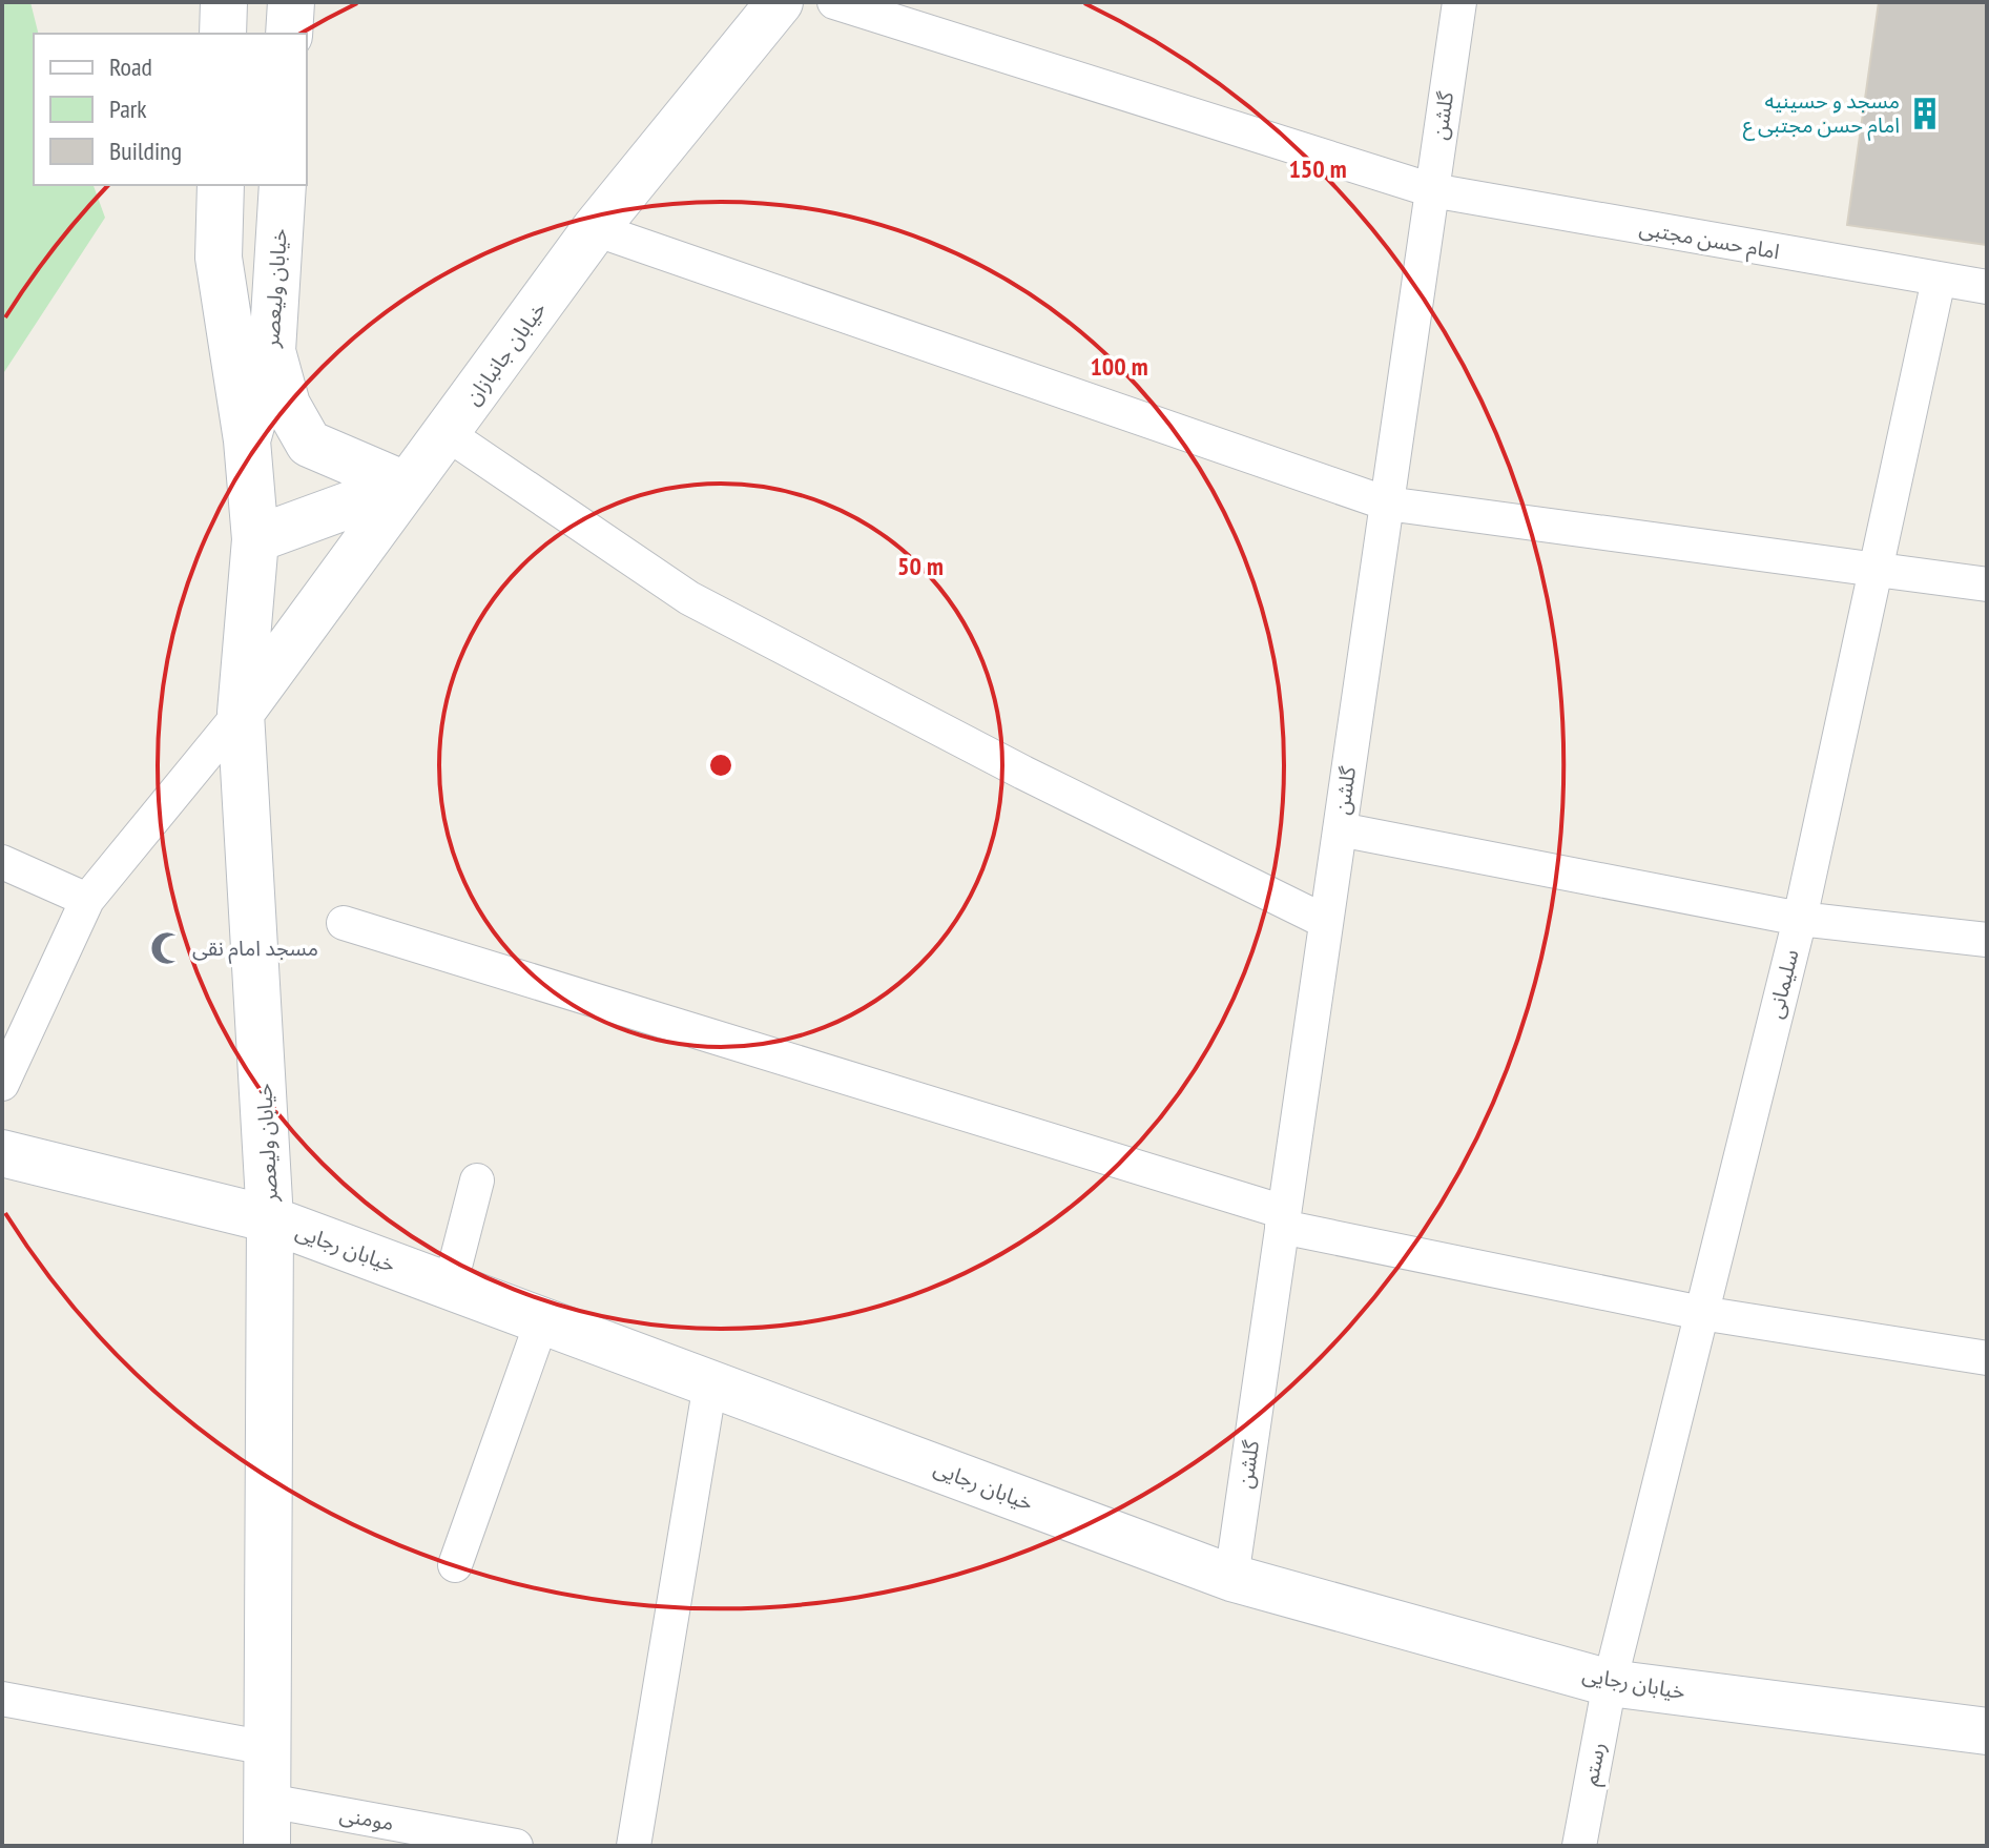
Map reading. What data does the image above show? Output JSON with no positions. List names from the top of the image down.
{
  "streets": {
    "street": [
      "گلشن",
      "امام حسن مجتبی",
      "خیابان ولیعصر",
      "خیابان جانبازان",
      "سلیمانی",
      "خیابان رجایی",
      "رستم",
      "مومنی"
    ]
  },
  "crossings": [
    ["گلشن", "امام حسن مجتبی"],
    ["گلشن", "خیابان رجایی"],
    ["امام حسن مجتبی", "سلیمانی"],
    ["خیابان ولیعصر", "خیابان جانبازان"],
    ["خیابان ولیعصر", "خیابان رجایی"],
    ["خیابان ولیعصر", "مومنی"],
    ["سلیمانی", "خیابان رجایی"],
    ["سلیمانی", "رستم"],
    ["خیابان رجایی", "رستم"]
  ],
  "places": {
    "building": ["مسجد و حسینیه امام حسن مجتبی ع"],
    "mosque": ["مسجد امام نقی"]
  },
  "legend": ["Road", "Park", "Building"],
  "rings": ["150 m", "100 m", "50 m"]
}
